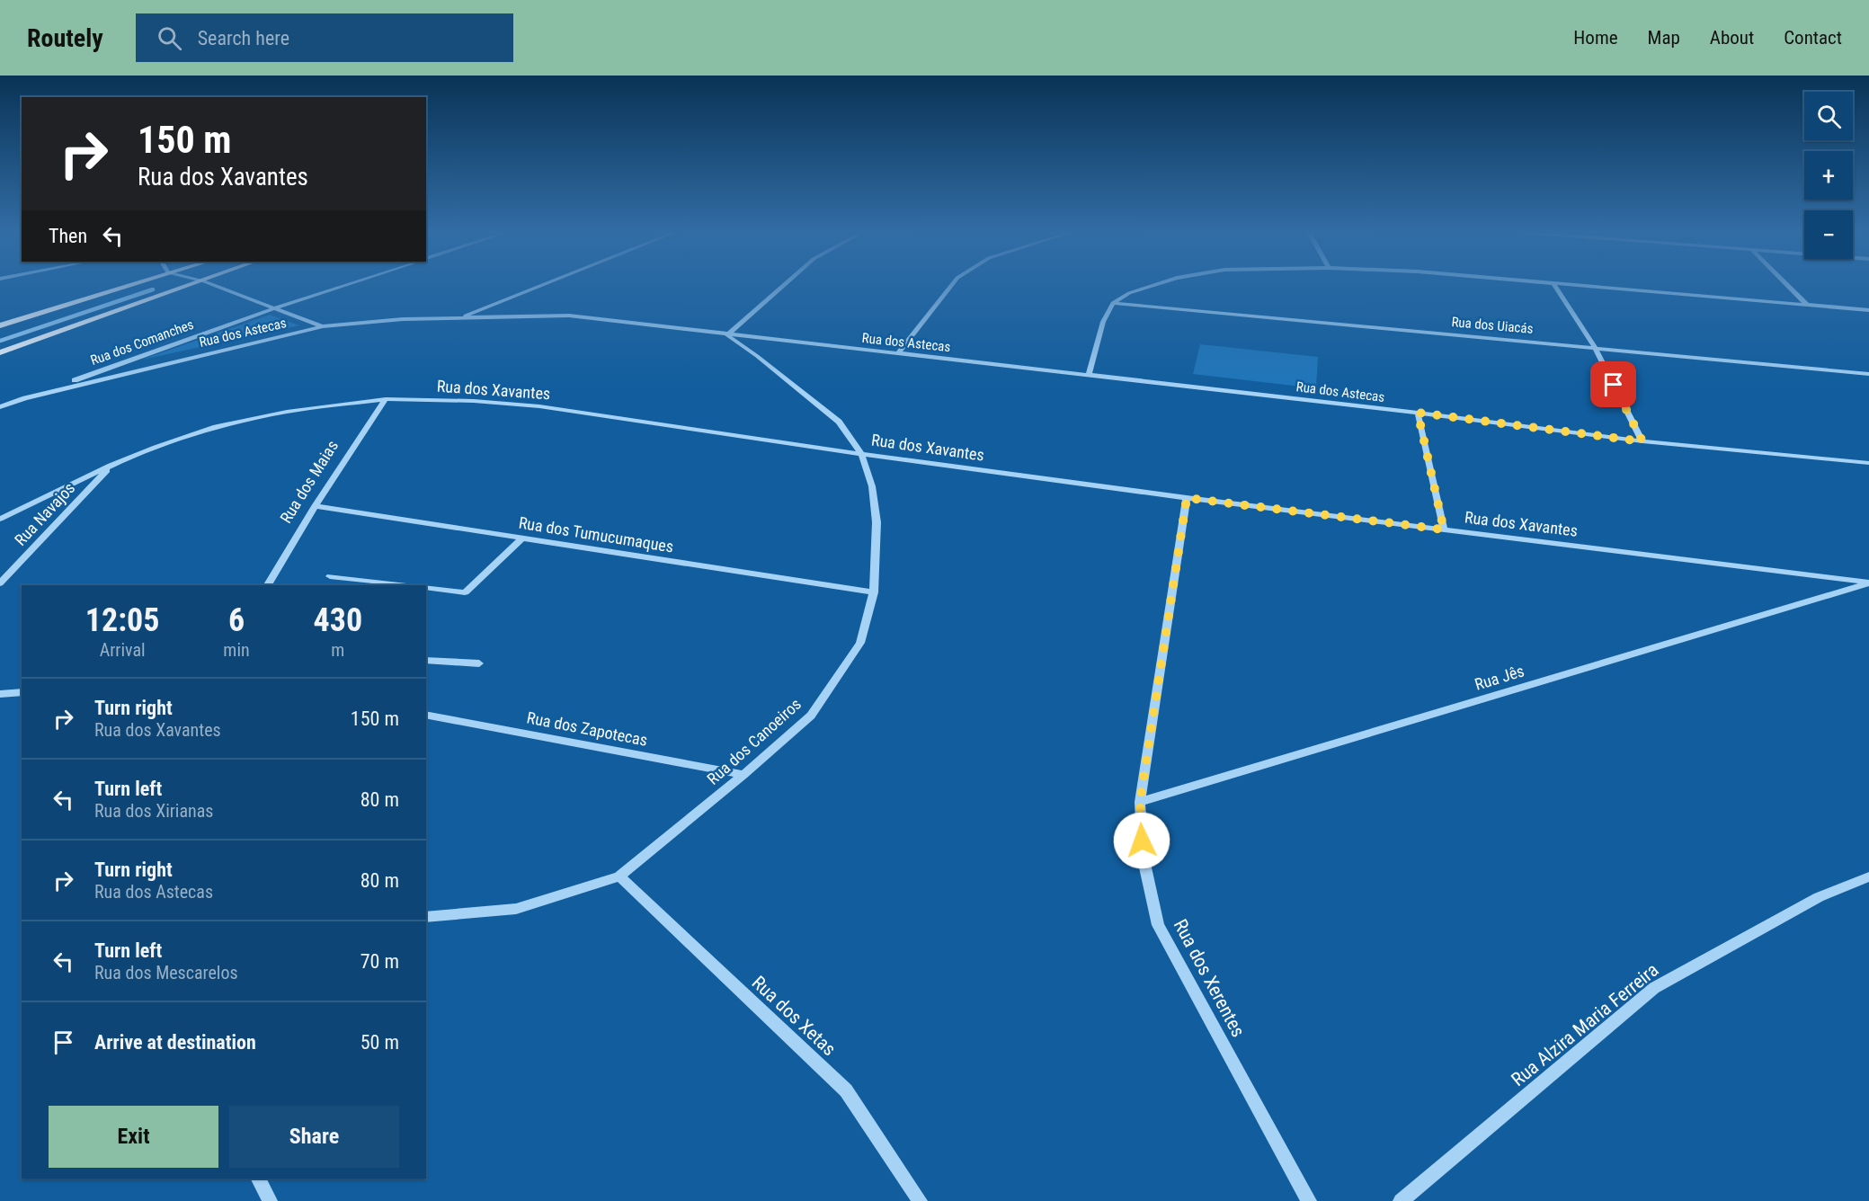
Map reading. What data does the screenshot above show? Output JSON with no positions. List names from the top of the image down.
{
  "streets": {
    "street": [
      "Rua dos Uiacás",
      "Rua dos Astecas",
      "Rua dos Comanches",
      "Rua dos Xavantes",
      "Rua dos Maias",
      "Rua Navajos",
      "Rua dos Tumucumaques",
      "Rua Jês",
      "Rua dos Zapotecas",
      "Rua dos Canoeiros",
      "Rua dos Xerentes",
      "Rua dos Xetas",
      "Rua Alzira Maria Ferreira"
    ]
  },
  "crossings": [
    ["Rua dos Astecas", "Rua dos Comanches"],
    ["Rua dos Astecas", "Rua dos Canoeiros"],
    ["Rua dos Xavantes", "Rua dos Maias"],
    ["Rua dos Xavantes", "Rua Navajos"],
    ["Rua dos Xavantes", "Rua Jês"],
    ["Rua dos Xavantes", "Rua dos Canoeiros"],
    ["Rua dos Xavantes", "Rua dos Xerentes"],
    ["Rua dos Maias", "Rua dos Tumucumaques"],
    ["Rua dos Tumucumaques", "Rua dos Canoeiros"],
    ["Rua Jês", "Rua dos Xerentes"],
    ["Rua dos Zapotecas", "Rua dos Canoeiros"],
    ["Rua dos Canoeiros", "Rua dos Xetas"]
  ],
  "page": {
    "header": "Routely",
    "search": "Search here",
    "nav": [
      "Home",
      "Map",
      "About",
      "Contact"
    ],
    "map_buttons": ["+", "−"],
    "turn": ["150 m", "Rua dos Xavantes"],
    "then": "Then",
    "eta": [
      "12:05",
      "Arrival",
      "6",
      "min",
      "430",
      "m"
    ],
    "list": [
      {
        "name": "Turn right",
        "note": "Rua dos Xavantes",
        "value": "150 m"
      },
      {
        "name": "Turn left",
        "note": "Rua dos Xirianas",
        "value": "80 m"
      },
      {
        "name": "Turn right",
        "note": "Rua dos Astecas",
        "value": "80 m"
      },
      {
        "name": "Turn left",
        "note": "Rua dos Mescarelos",
        "value": "70 m"
      },
      {
        "name": "Arrive at destination",
        "value": "50 m"
      }
    ],
    "buttons": ["Exit", "Share"]
  }
}
